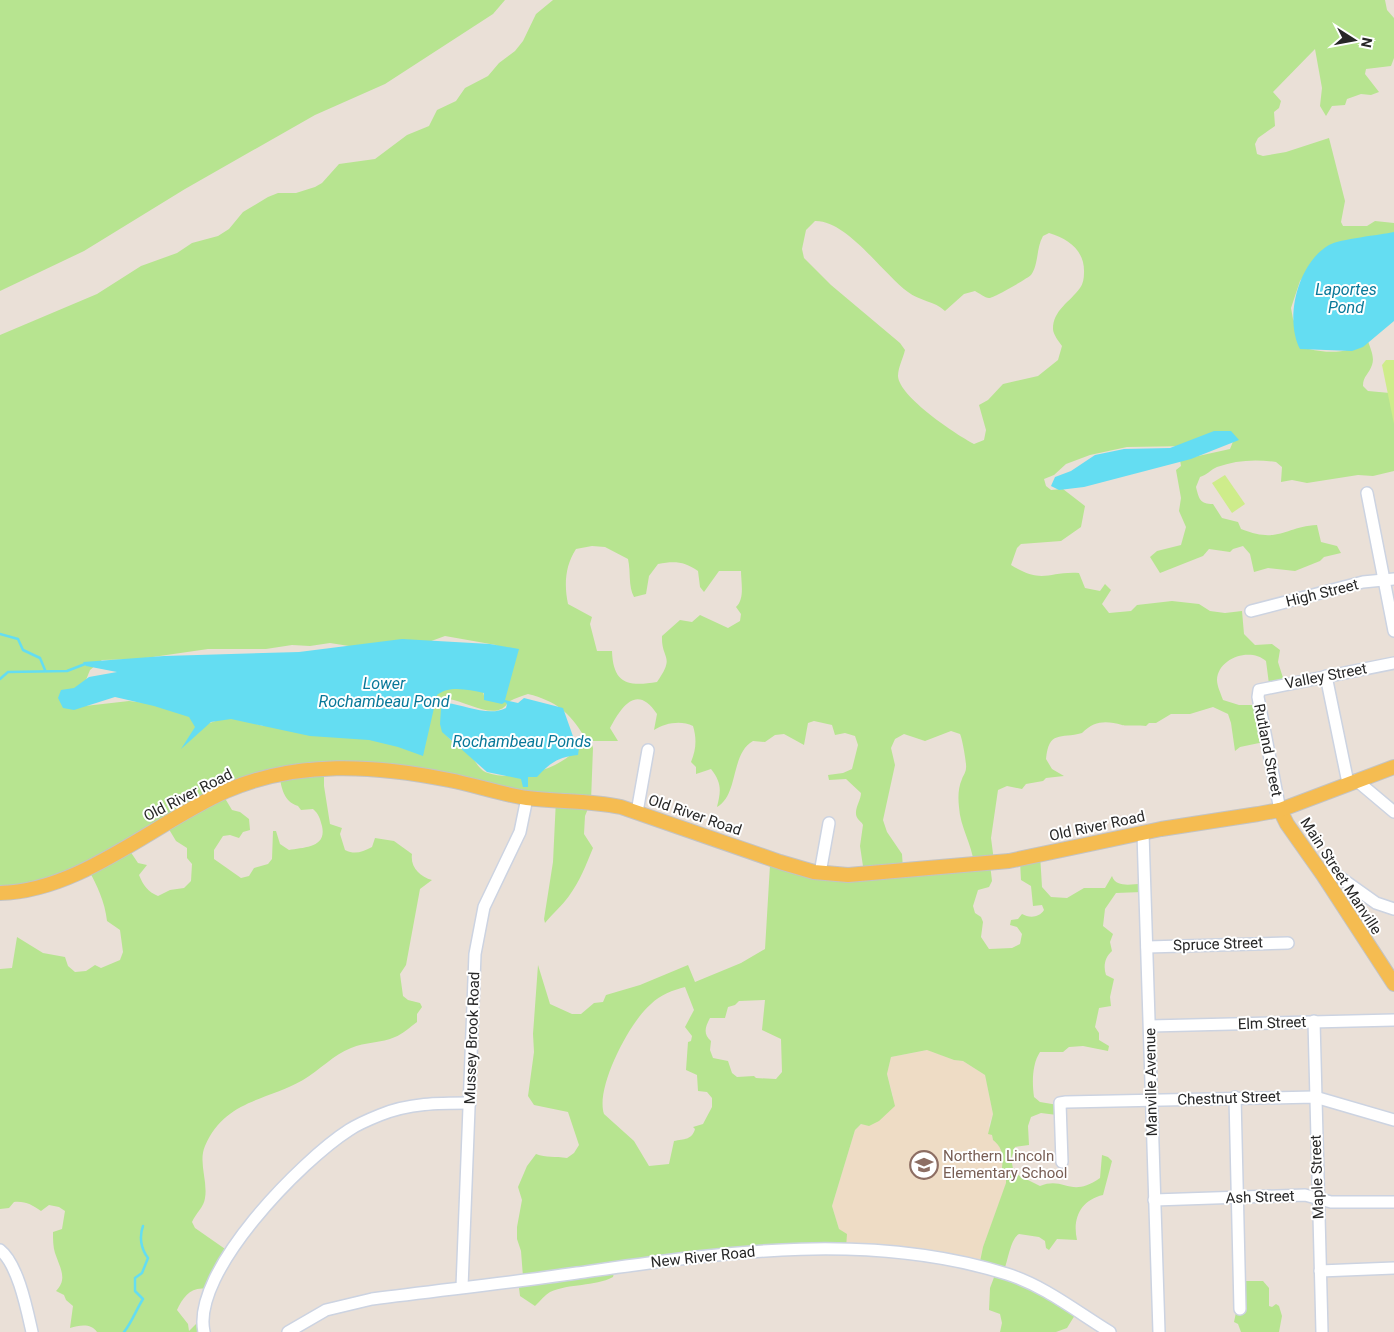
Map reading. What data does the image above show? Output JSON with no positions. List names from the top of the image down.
{
  "streets": {
    "main road": ["Old River Road", "Main Street Manville"],
    "street": [
      "High Street",
      "Valley Street",
      "Rutland Street",
      "Spruce Street",
      "Elm Street",
      "Mussey Brook Road",
      "Manville Avenue",
      "Chestnut Street",
      "Maple Street",
      "Ash Street",
      "New River Road"
    ]
  },
  "crossings": [
    ["Valley Street", "Rutland Street"],
    ["Rutland Street", "Old River Road"],
    ["Rutland Street", "Main Street Manville"],
    ["Old River Road", "Main Street Manville"],
    ["Old River Road", "Mussey Brook Road"],
    ["Old River Road", "Manville Avenue"],
    ["Spruce Street", "Manville Avenue"],
    ["Elm Street", "Manville Avenue"],
    ["Elm Street", "Maple Street"],
    ["Mussey Brook Road", "New River Road"],
    ["Manville Avenue", "Chestnut Street"],
    ["Manville Avenue", "Ash Street"],
    ["Chestnut Street", "Maple Street"],
    ["Maple Street", "Ash Street"]
  ],
  "water": ["Laportes Pond", "Lower Rochambeau Pond", "Rochambeau Ponds"],
  "places": {
    "school or university": ["Northern Lincoln Elementary School"]
  },
  "north": "right"
}
